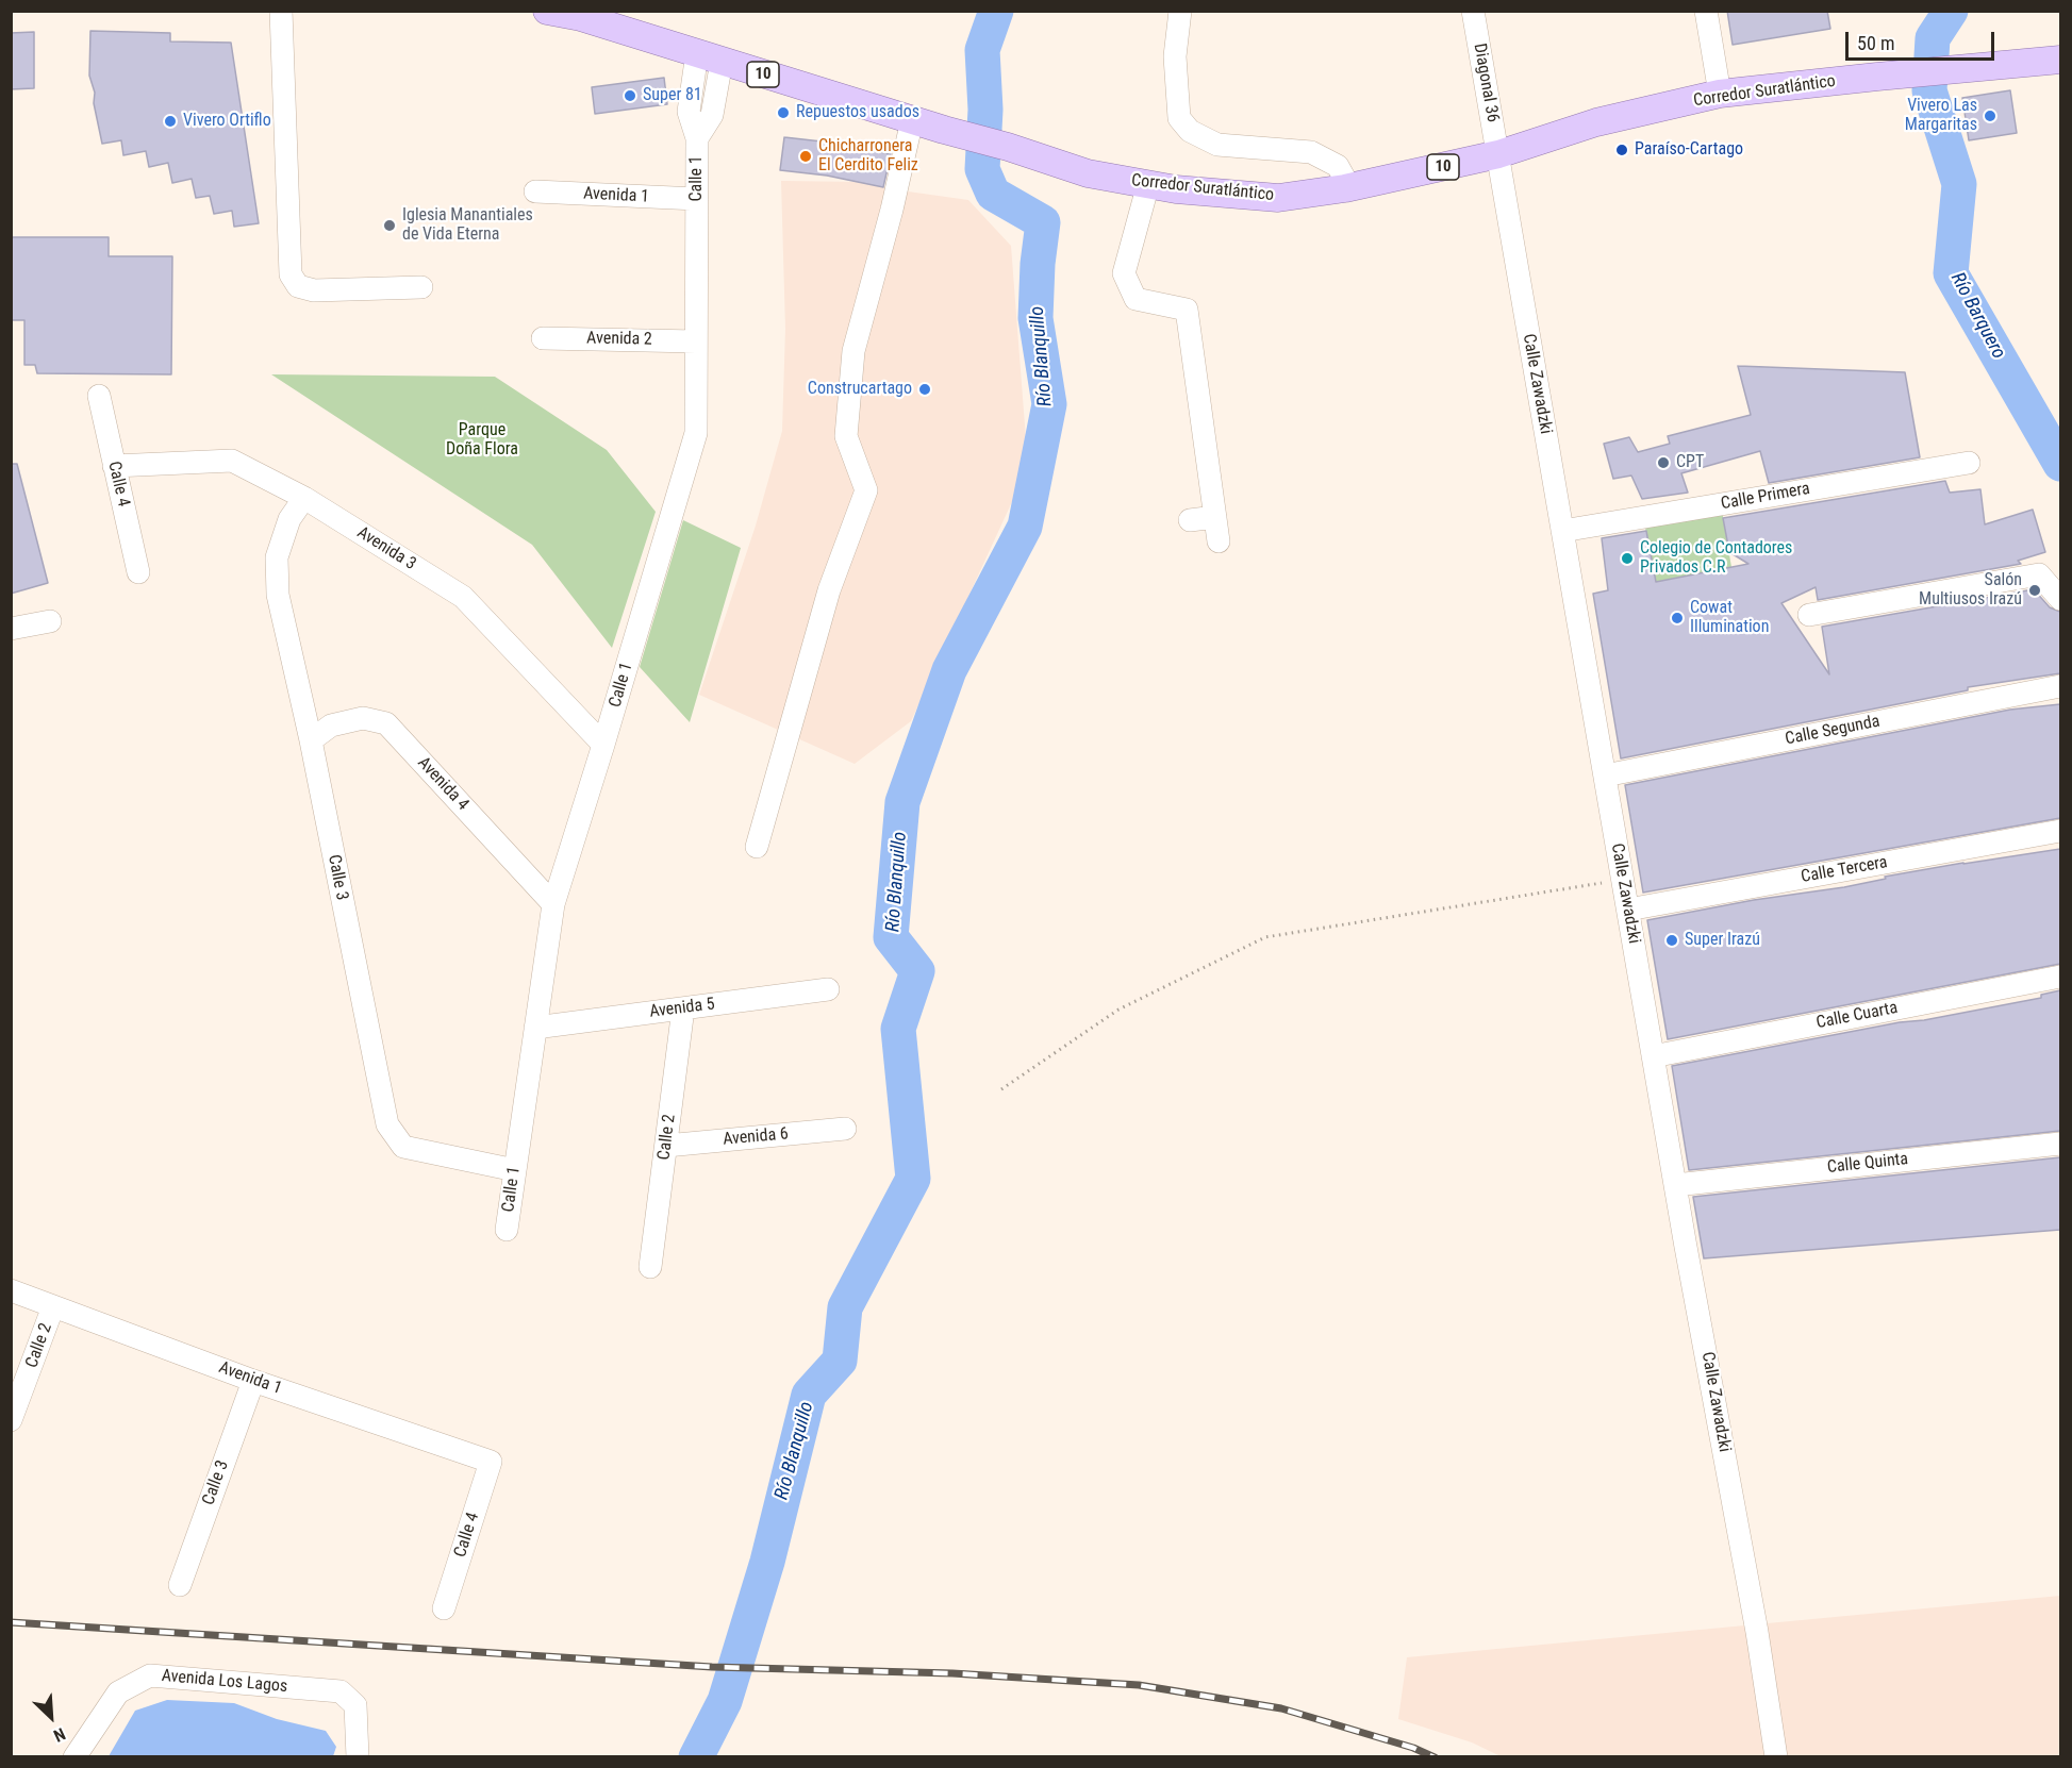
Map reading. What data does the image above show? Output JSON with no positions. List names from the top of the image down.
{
  "streets": {
    "main road": ["10", "Corredor Suratlántico"],
    "street": [
      "Diagonal 36",
      "Calle 1",
      "Avenida 1",
      "Avenida 2",
      "Calle Zawadzki",
      "Calle 4",
      "Calle Primera",
      "Avenida 3",
      "Calle Segunda",
      "Avenida 4",
      "Calle Tercera",
      "Calle 3",
      "Avenida 5",
      "Calle Cuarta",
      "Calle 2",
      "Avenida 6",
      "Calle Quinta",
      "Avenida Los Lagos"
    ]
  },
  "crossings": [
    ["Diagonal 36", "Corredor Suratlántico"],
    ["Diagonal 36", "Calle Zawadzki"],
    ["Corredor Suratlántico", "Calle 1"],
    ["Corredor Suratlántico", "Calle Zawadzki"],
    ["Calle 1", "Avenida 1"],
    ["Calle 1", "Avenida 2"],
    ["Calle 1", "Avenida 3"],
    ["Calle 1", "Avenida 4"],
    ["Calle 1", "Calle 3"],
    ["Calle 1", "Avenida 5"],
    ["Avenida 1", "Calle 4"],
    ["Avenida 1", "Calle 3"],
    ["Avenida 1", "Calle 2"],
    ["Calle Zawadzki", "Calle Primera"],
    ["Calle Zawadzki", "Calle Segunda"],
    ["Calle Zawadzki", "Calle Tercera"],
    ["Calle Zawadzki", "Calle Cuarta"],
    ["Calle Zawadzki", "Calle Quinta"],
    ["Calle 4", "Avenida 3"],
    ["Avenida 3", "Calle 3"],
    ["Avenida 4", "Calle 3"],
    ["Avenida 5", "Calle 2"],
    ["Calle 2", "Avenida 6"]
  ],
  "water": ["Río Barquero", "Río Blanquillo"],
  "parks": ["Parque Doña Flora"],
  "places": [
    "Super 81",
    "Repuestos usados",
    "Vivero Las Margaritas",
    "Vivero Ortiflo",
    "Paraíso-Cartago",
    "Chicharronera El Cerdito Feliz",
    "Iglesia Manantiales de Vida Eterna",
    "Construcartago",
    "CPT",
    "Colegio de Contadores Privados C.R",
    "Salón Multiusos Irazú",
    "Cowat Illumination",
    "Super Irazú"
  ],
  "scale_bar": "50 m",
  "north": "bottom right"
}
